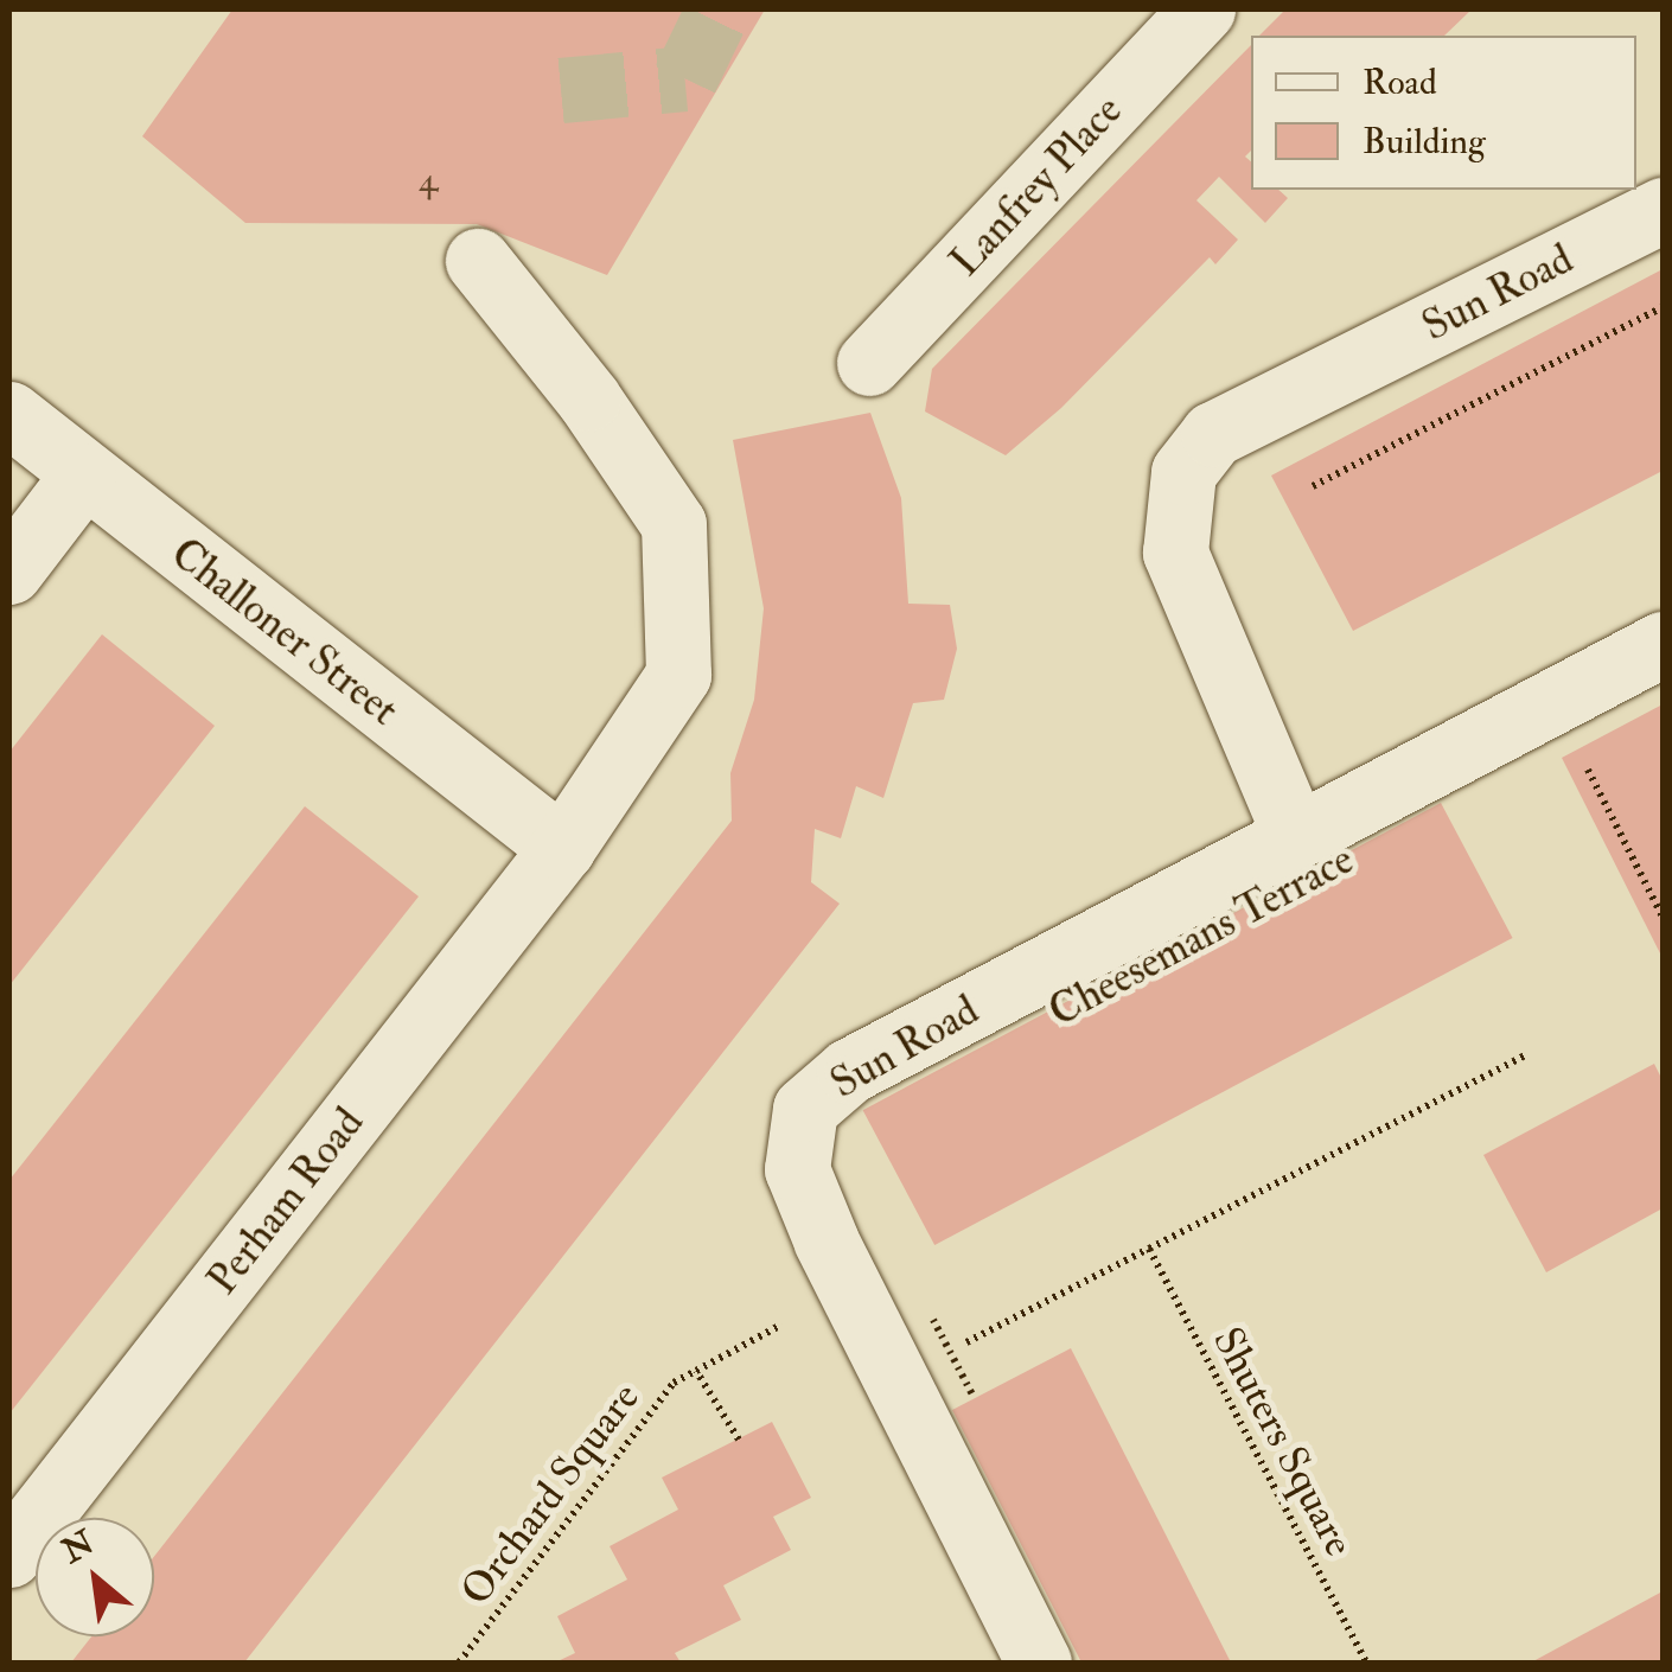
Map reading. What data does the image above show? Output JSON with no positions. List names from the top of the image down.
{
  "streets": {
    "street": [
      "Lanfrey Place",
      "Sun Road",
      "Challoner Street",
      "Perham Road"
    ],
    "path": ["Shuters Square", "Orchard Square"]
  },
  "crossings": [
    ["Sun Road", "Orchard Square"],
    ["Challoner Street", "Perham Road"]
  ],
  "house_numbers": ["4"],
  "legend": ["Road", "Building"],
  "north": "top left"
}
